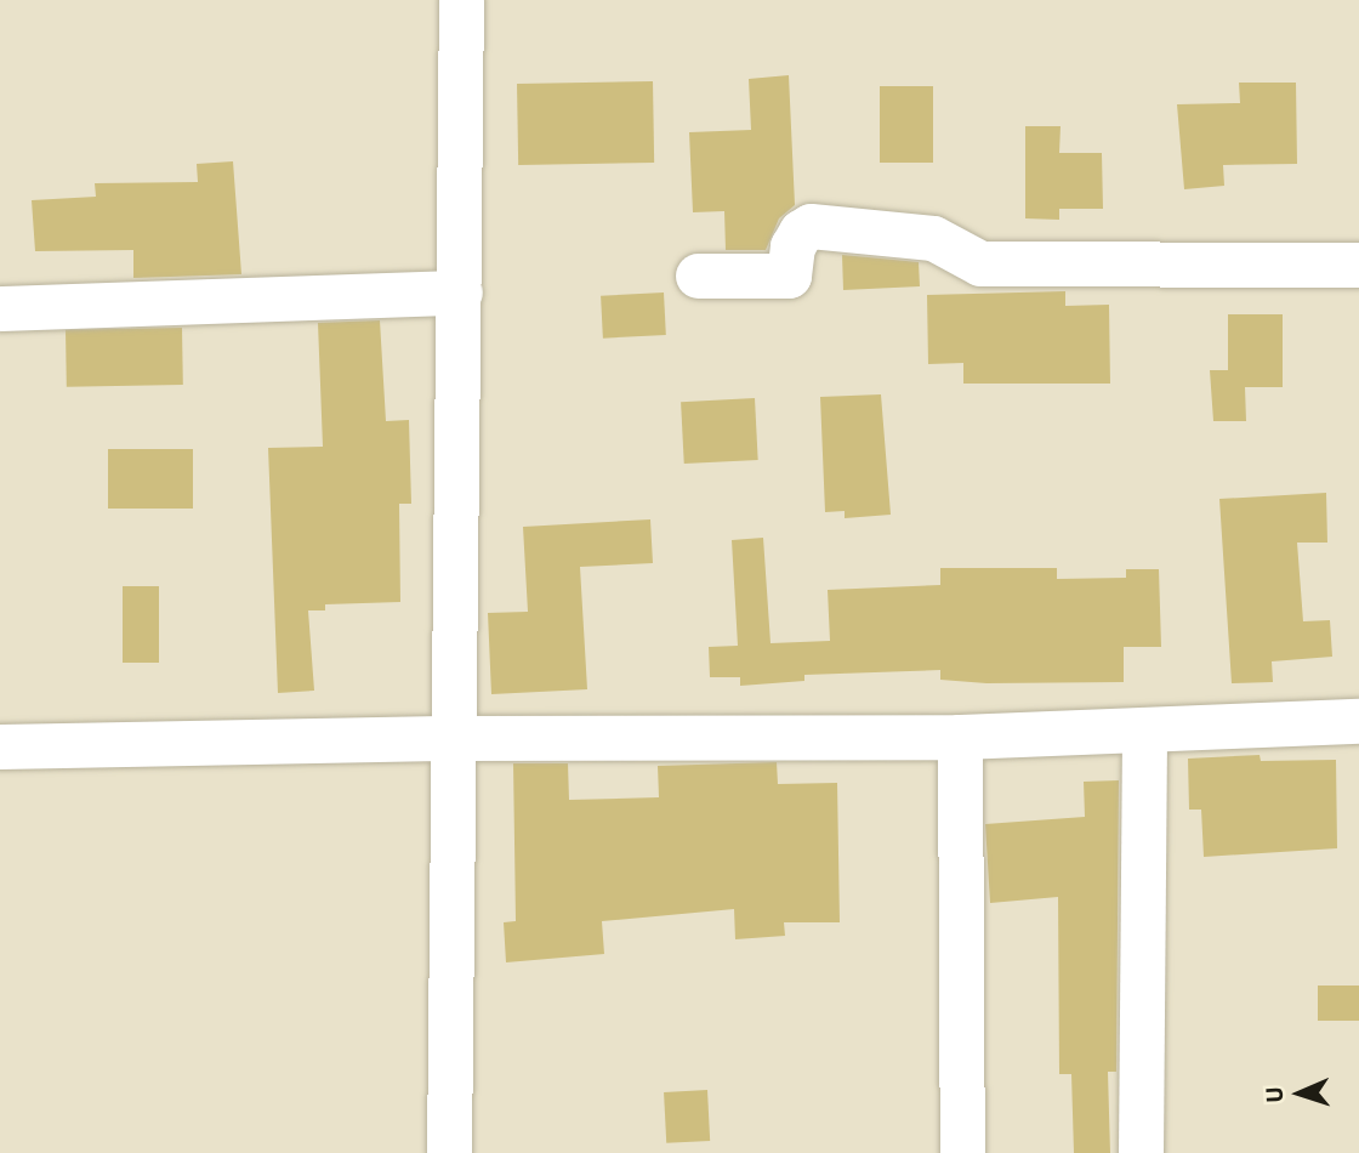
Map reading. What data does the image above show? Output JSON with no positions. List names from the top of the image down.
{
  "north": "left"
}
